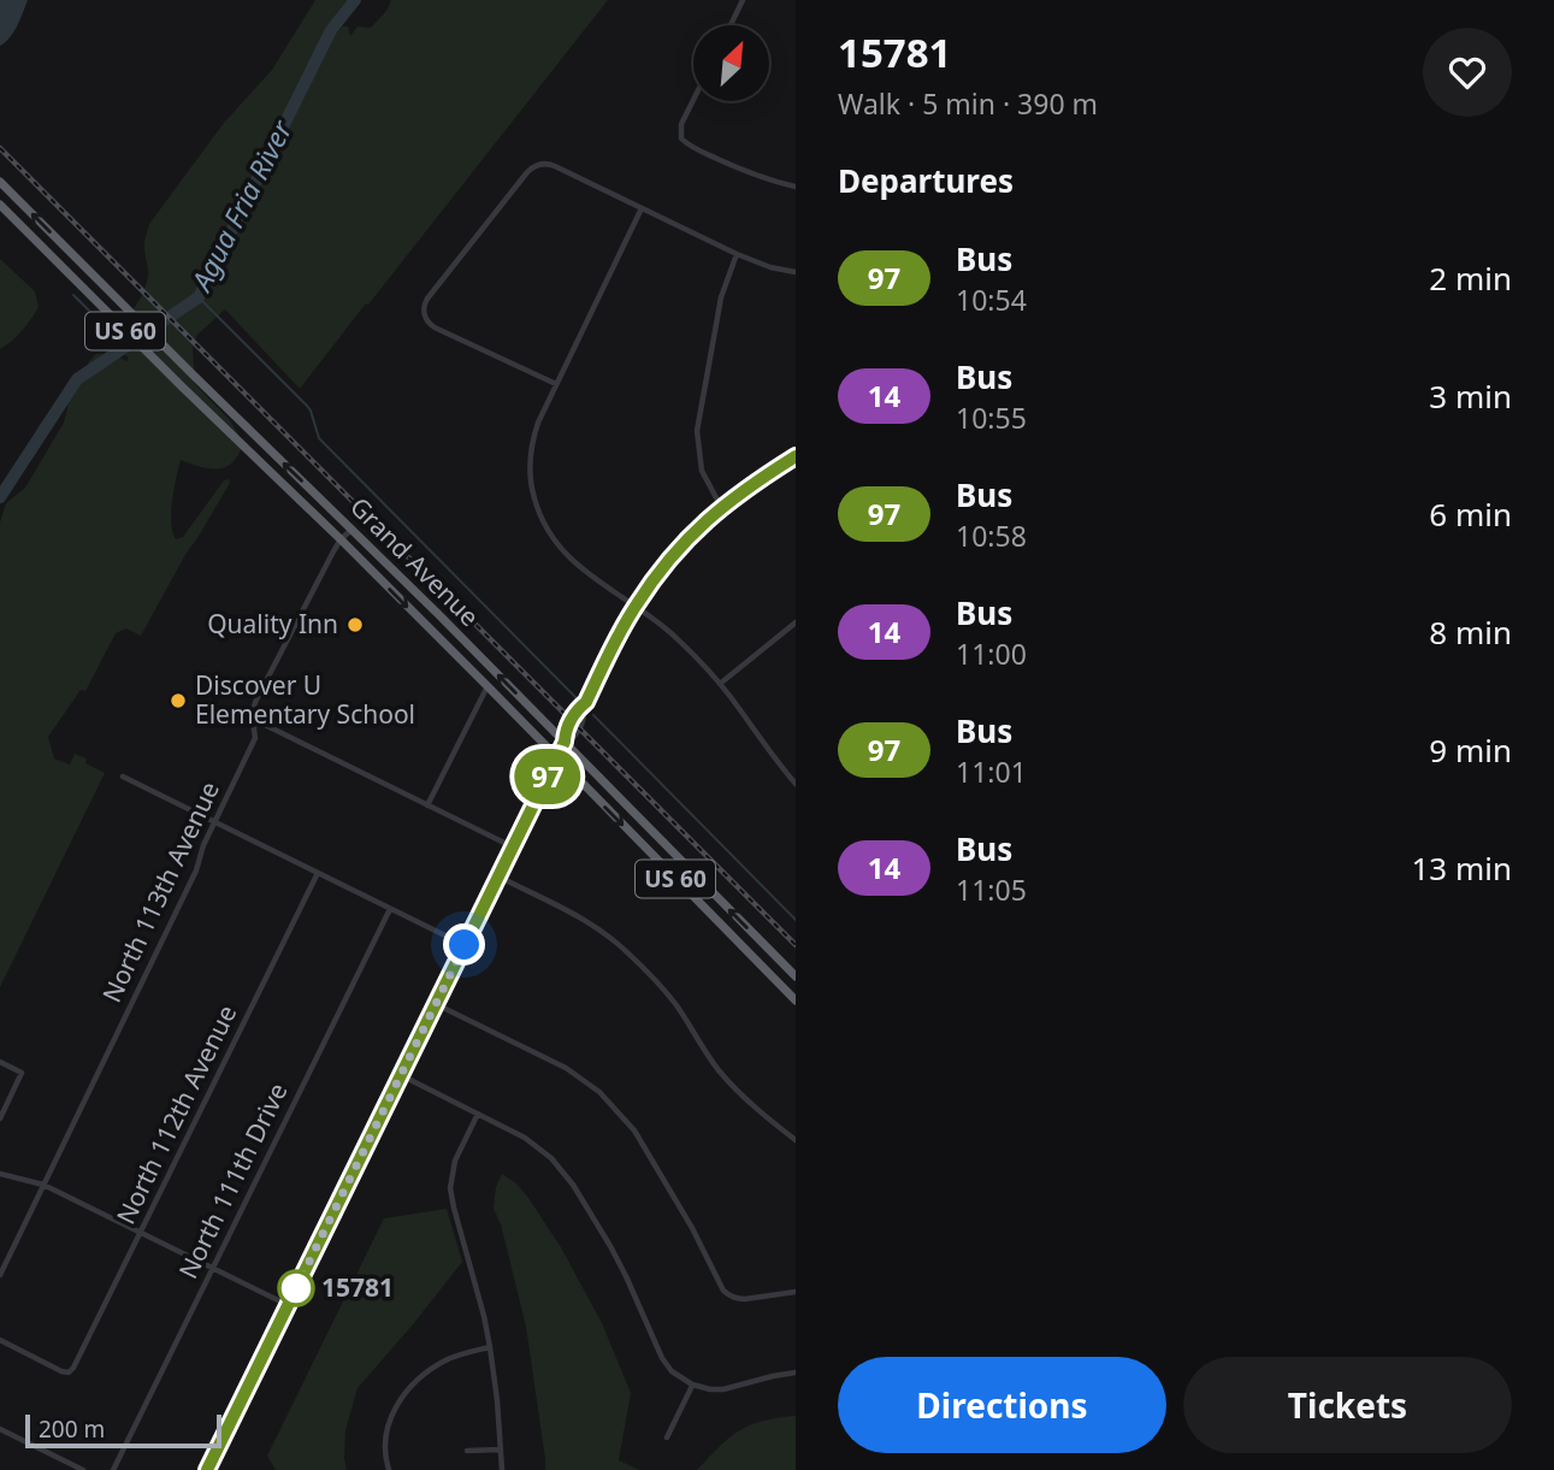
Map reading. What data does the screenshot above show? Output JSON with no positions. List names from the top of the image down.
{
  "streets": {
    "highway": ["US 60", "Grand Avenue"],
    "street": ["North 113th Avenue", "North 112th Avenue", "North 111th Drive"]
  },
  "crossings": [
    ["Grand Avenue", "North 113th Avenue"]
  ],
  "water": ["Agua Fria River"],
  "places": ["Quality Inn", "Discover U Elementary School", "15781"],
  "lines": ["bus line 97"],
  "scale_bar": "200 m",
  "north": "top right",
  "page": {
    "on_map": "97",
    "heading": [
      ["15781", "Walk · 5 min · 390 m"],
      "Departures"
    ],
    "list": [
      {
        "mark": "97",
        "name": "Bus",
        "note": "10:54",
        "value": "2 min"
      },
      {
        "mark": "14",
        "name": "Bus",
        "note": "10:55",
        "value": "3 min"
      },
      {
        "mark": "97",
        "name": "Bus",
        "note": "10:58",
        "value": "6 min"
      },
      {
        "mark": "14",
        "name": "Bus",
        "note": "11:00",
        "value": "8 min"
      },
      {
        "mark": "97",
        "name": "Bus",
        "note": "11:01",
        "value": "9 min"
      },
      {
        "mark": "14",
        "name": "Bus",
        "note": "11:05",
        "value": "13 min"
      }
    ],
    "buttons": ["Directions", "Tickets"],
    "scale": "200 m"
  }
}
